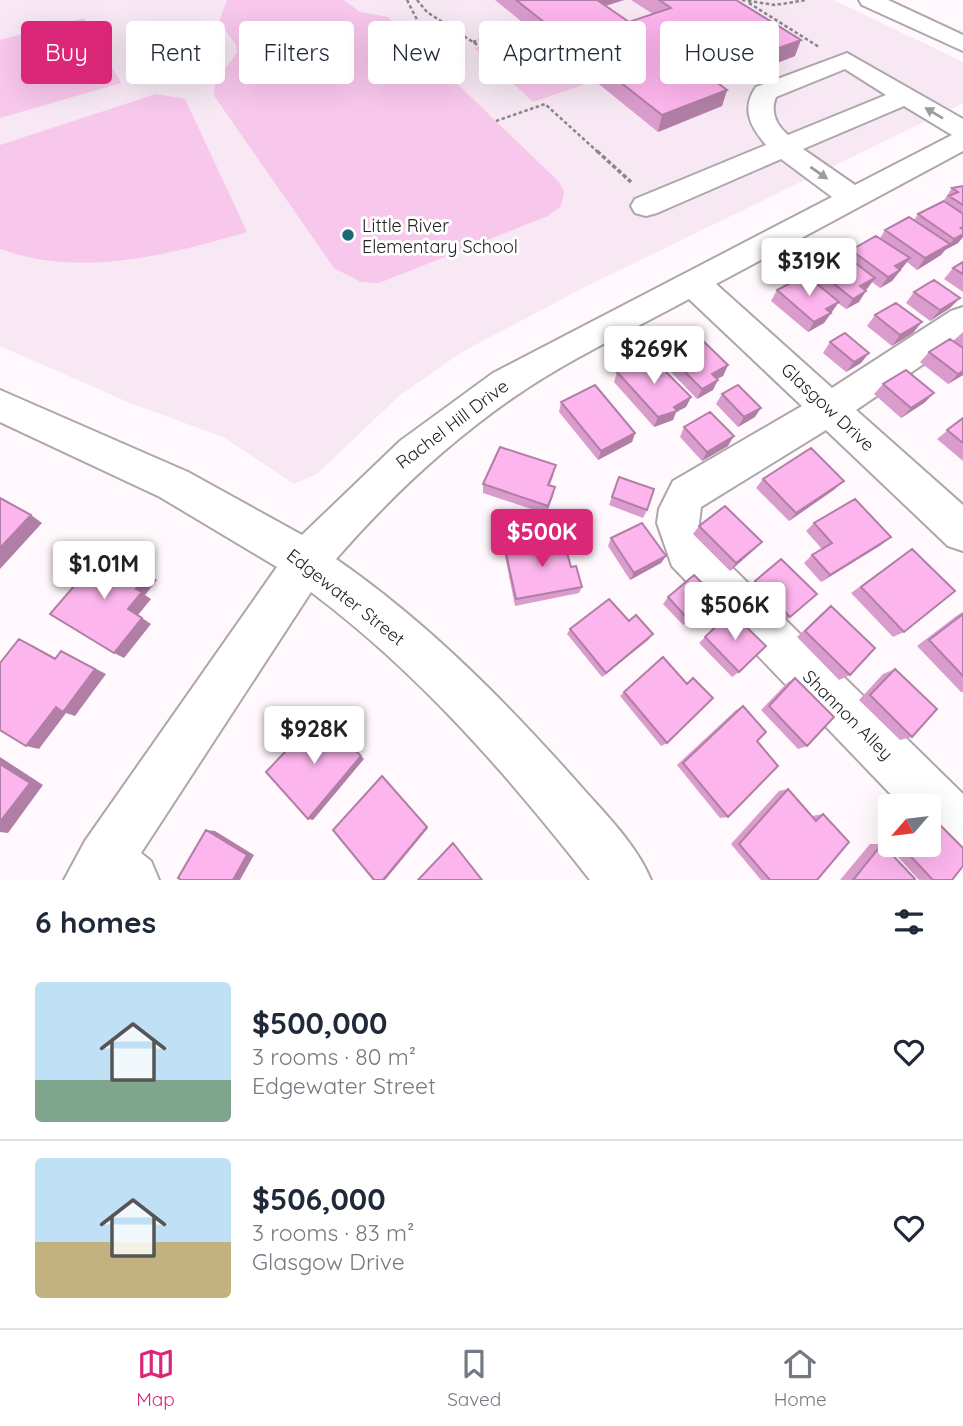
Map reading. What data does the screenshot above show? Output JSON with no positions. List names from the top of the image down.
{
  "streets": {
    "street": [
      "Glasgow Drive",
      "Rachel Hill Drive",
      "Edgewater Street",
      "Shannon Alley"
    ]
  },
  "crossings": [
    ["Glasgow Drive", "Rachel Hill Drive"],
    ["Glasgow Drive", "Shannon Alley"],
    ["Rachel Hill Drive", "Edgewater Street"]
  ],
  "places": ["Little River Elementary School"],
  "north": "bottom left",
  "page": {
    "chip": [
      "Buy",
      "Rent",
      "Filters",
      "New",
      "Apartment",
      "House"
    ],
    "price": [
      "$319K",
      "$269K",
      "$500K",
      "$1.01M",
      "$506K",
      "$928K"
    ],
    "heading": "6 homes",
    "list": [
      {
        "name": "$500,000",
        "note": "3 rooms · 80 m² · Edgewater Street"
      },
      {
        "name": "$506,000",
        "note": "3 rooms · 83 m² · Glasgow Drive"
      }
    ],
    "tabs": ["Map", "Saved", "Home"]
  }
}
